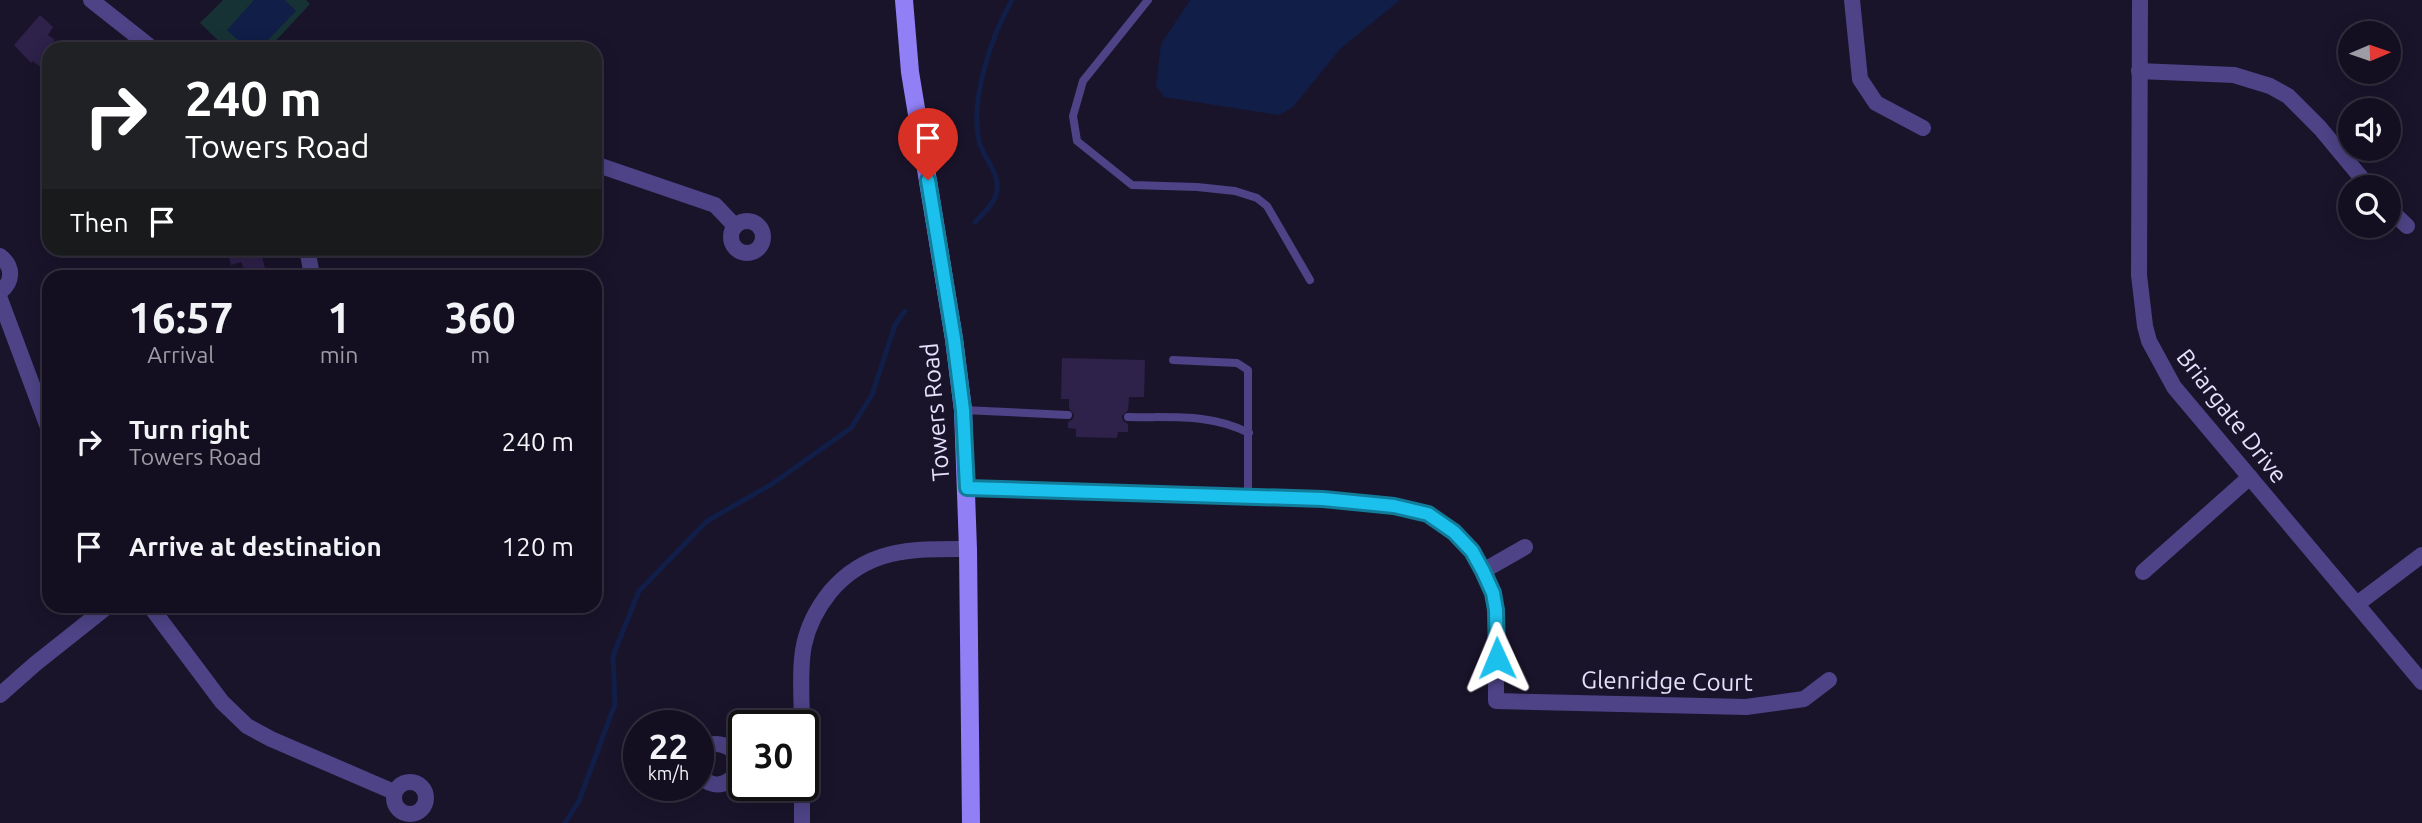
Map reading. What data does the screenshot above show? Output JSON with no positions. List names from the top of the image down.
{
  "streets": {
    "main road": ["Towers Road"],
    "street": ["Briargate Drive", "Glenridge Court"]
  },
  "north": "right",
  "page": {
    "turn": ["240 m", "Towers Road"],
    "then": "Then",
    "eta": [
      "16:57",
      "Arrival",
      "1",
      "min",
      "360",
      "m"
    ],
    "list": [
      {
        "name": "Turn right",
        "note": "Towers Road",
        "value": "240 m"
      },
      {
        "name": "Arrive at destination",
        "value": "120 m"
      }
    ],
    "speed": "22 km/h",
    "limit": "30"
  }
}
